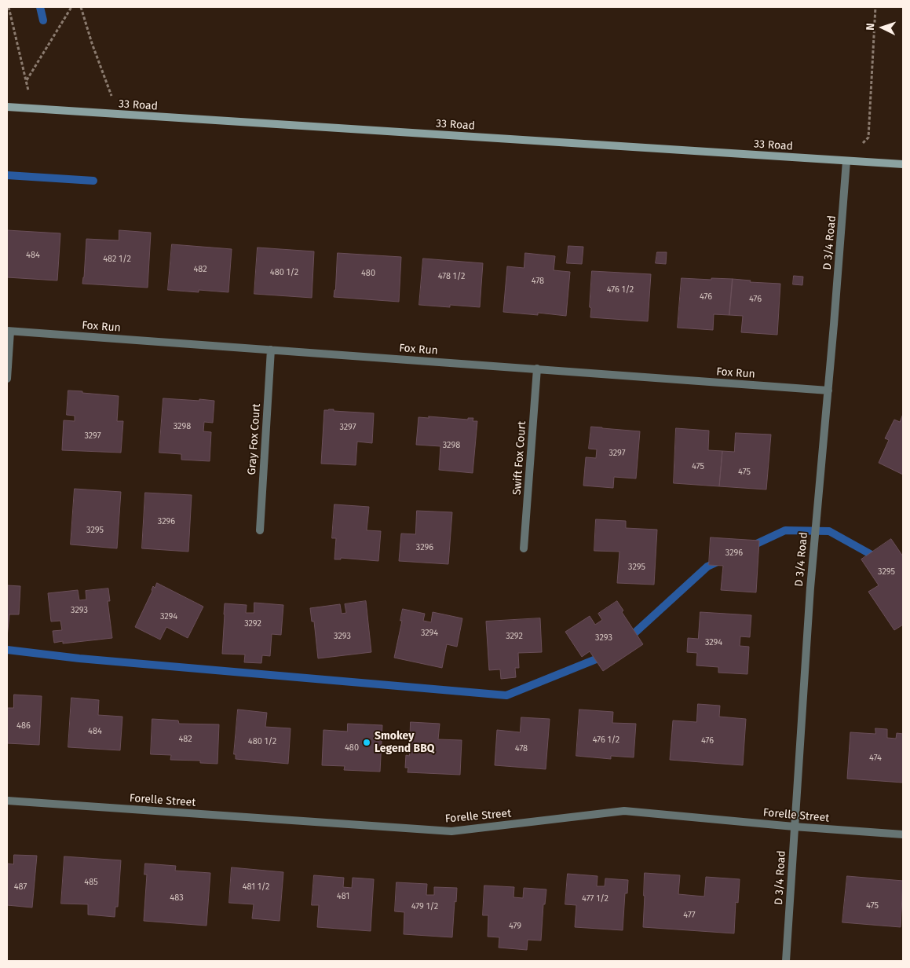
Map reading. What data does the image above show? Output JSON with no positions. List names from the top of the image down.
{
  "streets": {
    "main road": ["33 Road"],
    "street": [
      "D 3/4 Road",
      "Fox Run",
      "Gray Fox Court",
      "Swift Fox Court",
      "Forelle Street"
    ]
  },
  "crossings": [
    ["33 Road", "D 3/4 Road"],
    ["D 3/4 Road", "Fox Run"],
    ["D 3/4 Road", "Forelle Street"],
    ["Fox Run", "Gray Fox Court"],
    ["Fox Run", "Swift Fox Court"]
  ],
  "places": ["Smokey Legend BBQ"],
  "house_numbers": [
    "484",
    "482 1/2",
    "482",
    "480 1/2",
    "480",
    "478 1/2",
    "478",
    "476 1/2",
    "476",
    "476",
    "3298",
    "3297",
    "3297",
    "3298",
    "3297",
    "475",
    "475",
    "3296",
    "3295",
    "3296",
    "3296",
    "3295",
    "3295",
    "3293",
    "3294",
    "3292",
    "3294",
    "3293",
    "3292",
    "3293",
    "3294",
    "486",
    "484",
    "482",
    "476 1/2",
    "476",
    "480 1/2",
    "480",
    "478",
    "474",
    "485",
    "487",
    "481 1/2",
    "481",
    "483",
    "477 1/2",
    "475",
    "479 1/2",
    "477",
    "479"
  ],
  "north": "left"
}
